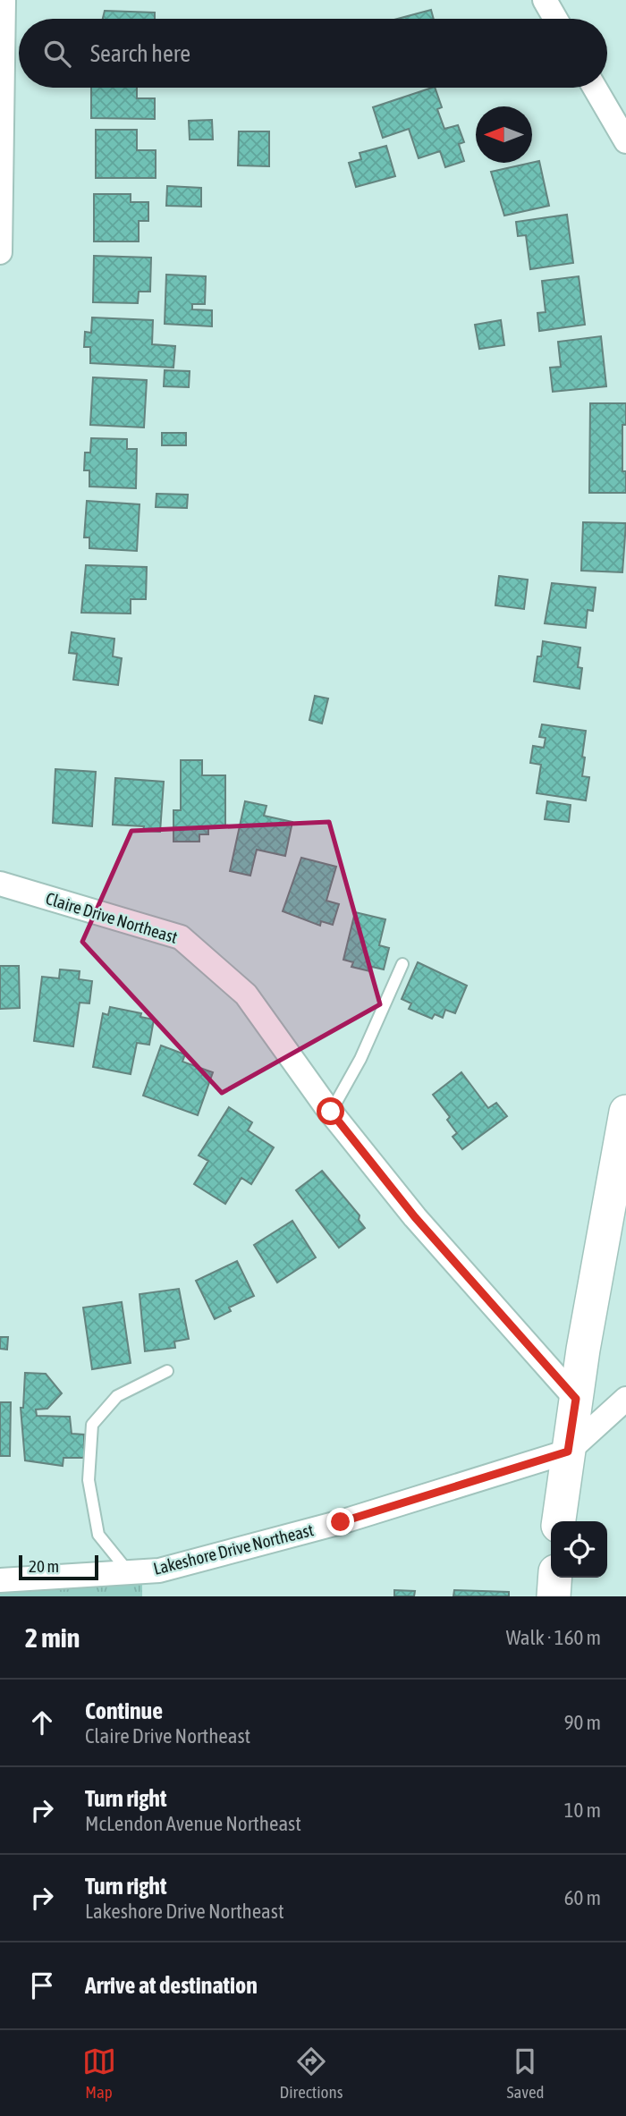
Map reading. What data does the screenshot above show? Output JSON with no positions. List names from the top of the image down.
{
  "streets": {
    "street": ["Claire Drive Northeast", "Lakeshore Drive Northeast"]
  },
  "scale_bar": "20 m",
  "north": "left",
  "page": {
    "search": "Search here",
    "scale": "20 m",
    "heading": ["2 min", "Walk · 160 m"],
    "list": [
      ["Continue", "Claire Drive Northeast", "90 m"],
      ["Turn right", "McLendon Avenue Northeast", "10 m"],
      ["Turn right", "Lakeshore Drive Northeast", "60 m"],
      "Arrive at destination"
    ],
    "nav": ["Map", "Directions", "Saved"]
  }
}
